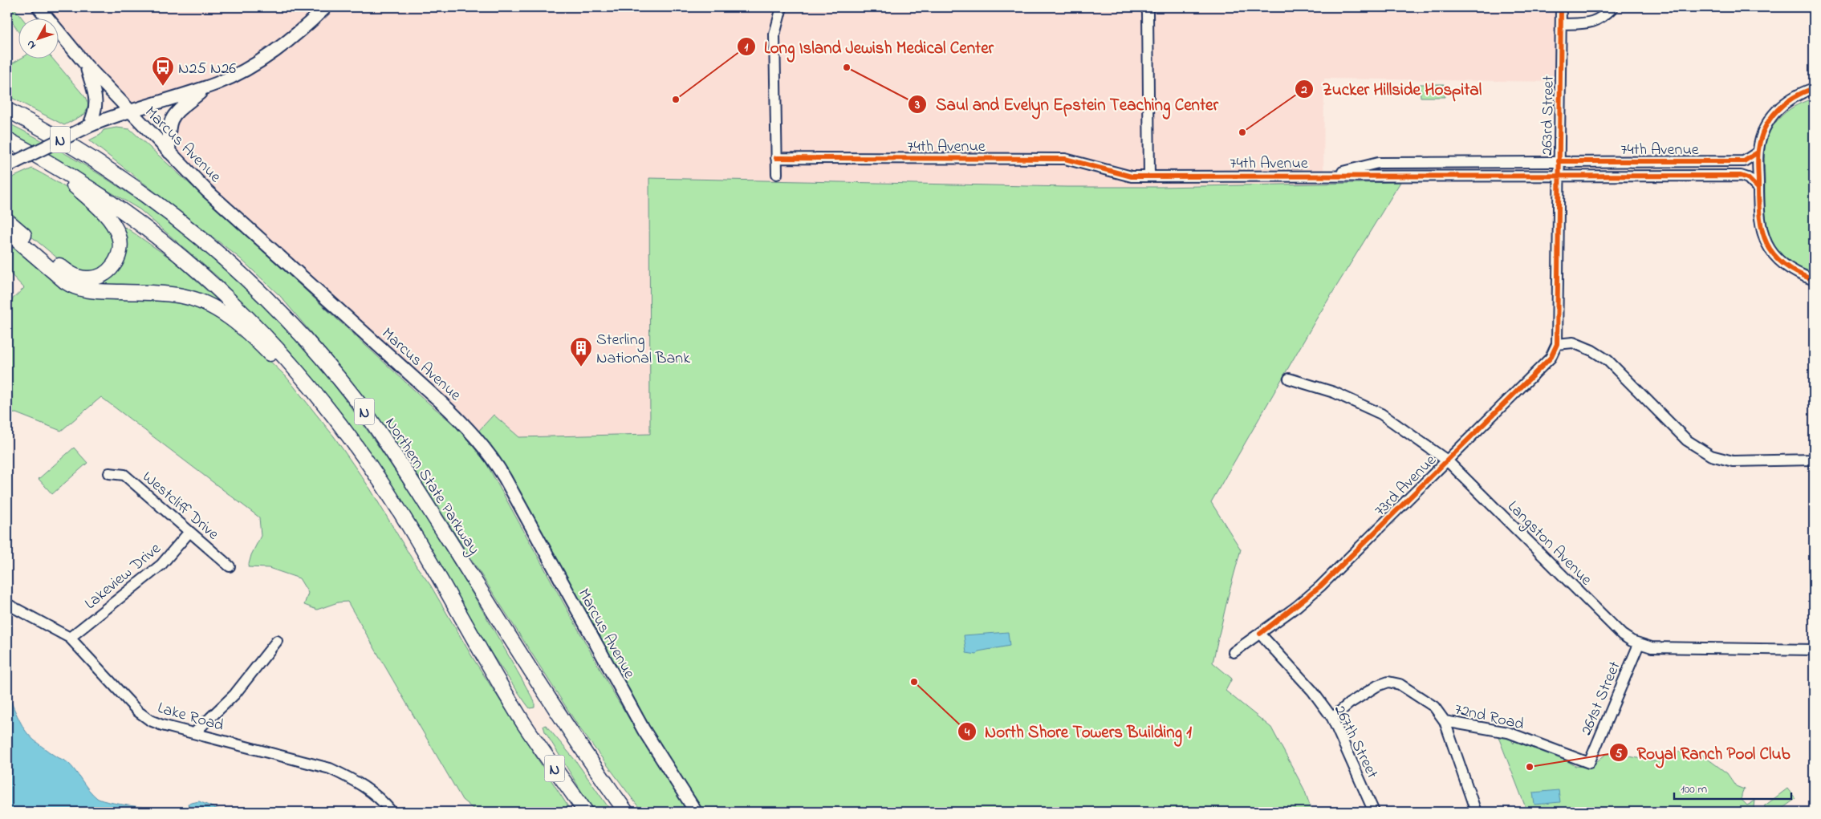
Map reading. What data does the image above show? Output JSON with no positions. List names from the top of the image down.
{
  "streets": {
    "highway": ["N", "Northern State Parkway"],
    "main road": ["Marcus Avenue"],
    "street": [
      "263rd Street",
      "74th Avenue",
      "73rd Avenue",
      "Westcliff Drive",
      "Langston Avenue",
      "Lakeview Drive",
      "261st Street",
      "Lake Road",
      "72nd Road",
      "267th Street"
    ]
  },
  "crossings": [
    ["263rd Street", "74th Avenue"],
    ["263rd Street", "73rd Avenue"],
    ["73rd Avenue", "Langston Avenue"],
    ["73rd Avenue", "267th Street"],
    ["Westcliff Drive", "Lakeview Drive"],
    ["Langston Avenue", "261st Street"],
    ["Lakeview Drive", "Lake Road"],
    ["261st Street", "72nd Road"],
    ["72nd Road", "267th Street"]
  ],
  "places": {
    "other": [
      "Saul and Evelyn Epstein Teaching Center",
      "Long Island Jewish Medical Center",
      "Zucker Hillside Hospital",
      "North Shore Towers Building 1",
      "Royal Ranch Pool Club"
    ],
    "bus stop": ["N25 N26"],
    "building": ["Sterling National Bank"]
  },
  "scale_bar": "100 m",
  "north": "bottom left"
}
